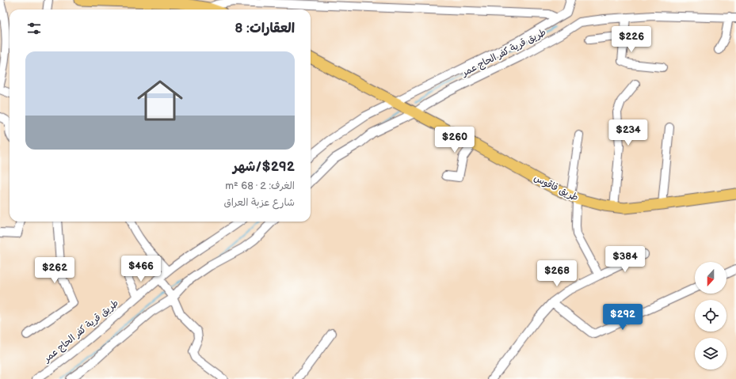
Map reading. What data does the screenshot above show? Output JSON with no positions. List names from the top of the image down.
{
  "streets": {
    "main road": ["طريق فاقوس"],
    "street": ["طريق قرية كفر الحاج عمر"]
  },
  "crossings": [
    ["طريق قرية كفر الحاج عمر", "طريق فاقوس"]
  ],
  "north": "bottom",
  "page": {
    "heading": "العقارات: 8",
    "price": [
      "$226",
      "$234",
      "$260",
      "$384",
      "$466",
      "$262",
      "$268",
      "$292"
    ],
    "list": [
      {
        "name": "$292/شهر",
        "note": "الغرف: 2 · 68 m² · شارع عزبة العراق"
      }
    ]
  }
}
